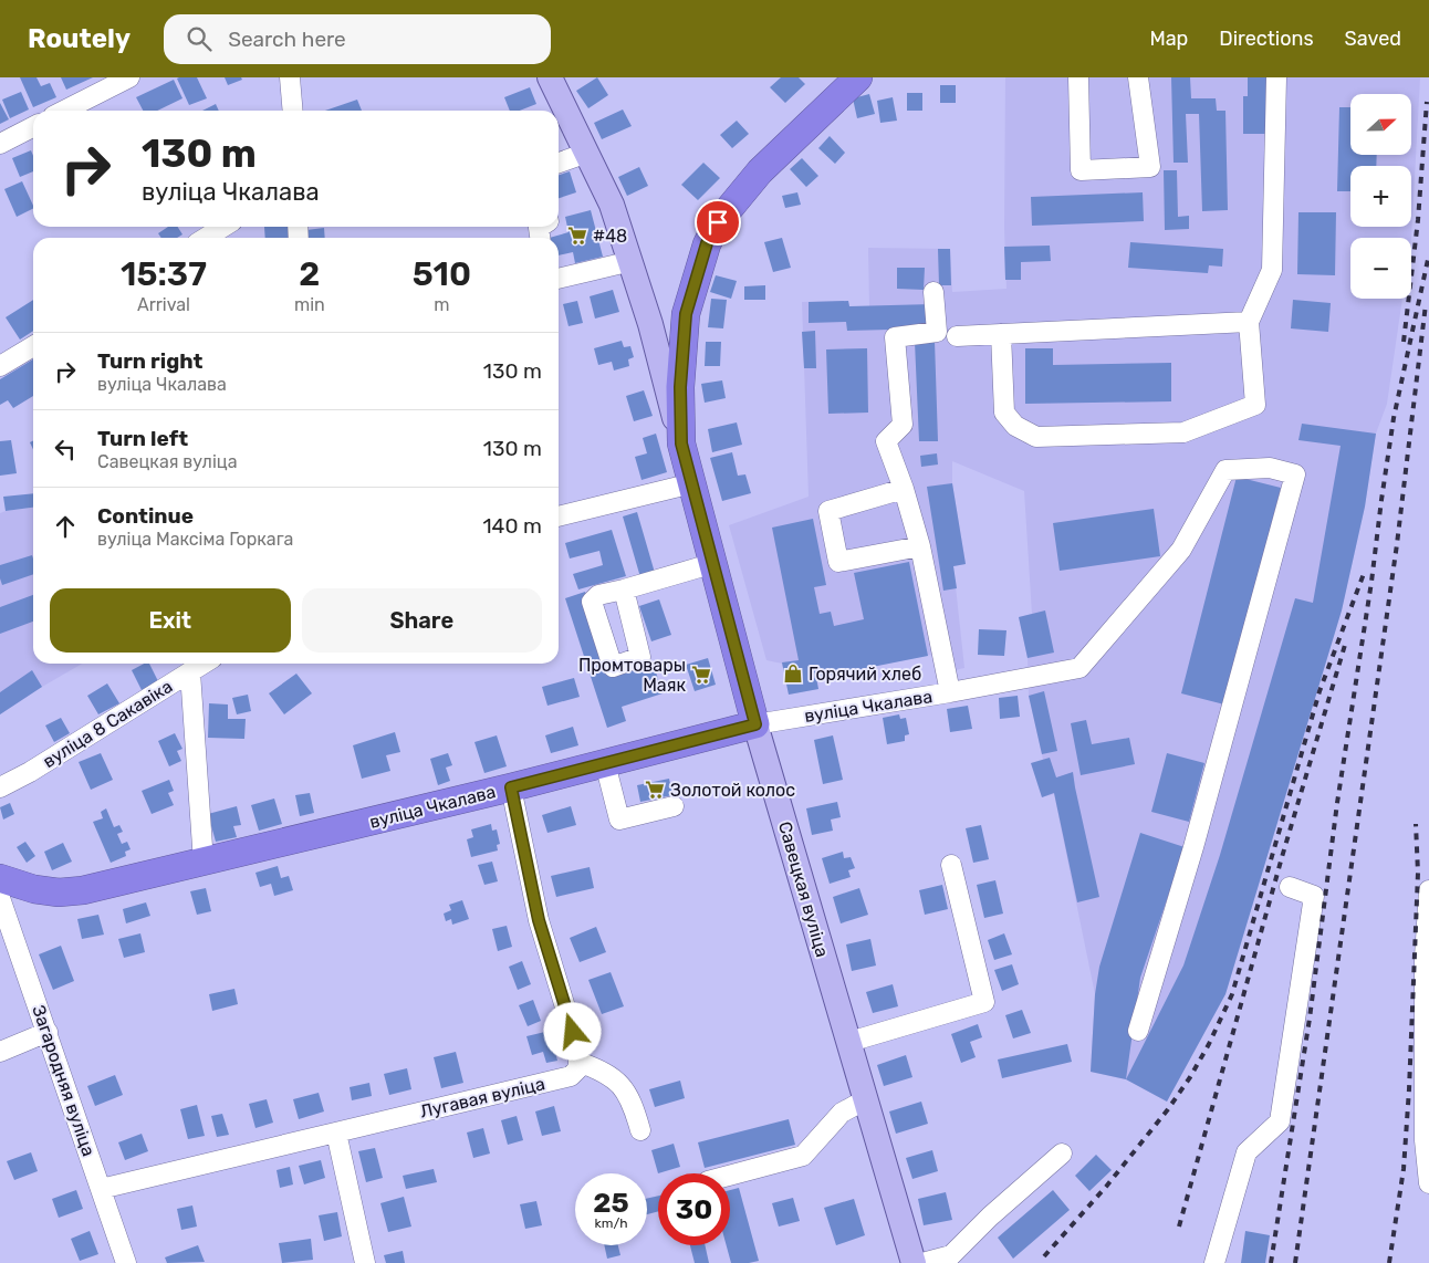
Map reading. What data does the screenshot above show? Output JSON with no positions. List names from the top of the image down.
{
  "streets": {
    "highway": ["вуліца Чкалава", "Савецкая вуліца"],
    "street": ["вуліца 8 Сакавіка", "Загародняя вуліца", "Лугавая вуліца"]
  },
  "crossings": [
    ["вуліца Чкалава", "Савецкая вуліца"],
    ["Загародняя вуліца", "Лугавая вуліца"]
  ],
  "places": {
    "supermarket": ["#48", "Промтовары Маяк", "Золотой колос"],
    "shop": ["Горячий хлеб"]
  },
  "north": "right",
  "page": {
    "header": "Routely",
    "search": "Search here",
    "nav": ["Map", "Directions", "Saved"],
    "map_buttons": ["+", "−"],
    "turn": ["130 m", "вуліца Чкалава"],
    "eta": [
      "15:37",
      "Arrival",
      "2",
      "min",
      "510",
      "m"
    ],
    "list": [
      {
        "name": "Turn right",
        "note": "вуліца Чкалава",
        "value": "130 m"
      },
      {
        "name": "Turn left",
        "note": "Савецкая вуліца",
        "value": "130 m"
      },
      {
        "name": "Continue",
        "note": "вуліца Максіма Горкага",
        "value": "140 m"
      }
    ],
    "buttons": ["Exit", "Share"],
    "speed": "25 km/h",
    "limit": "30"
  }
}
